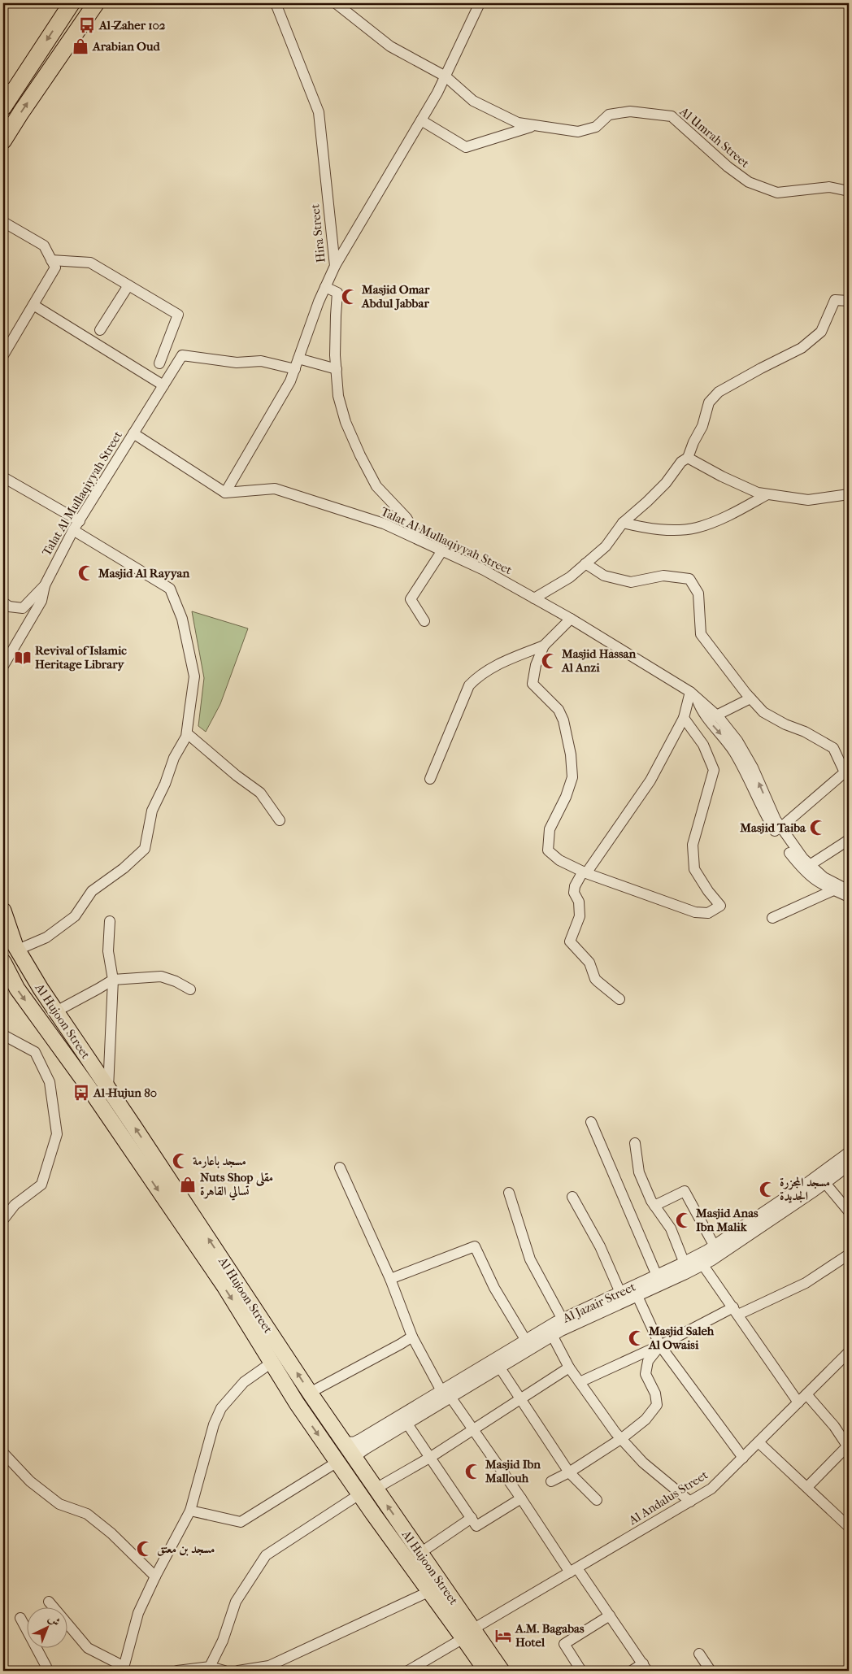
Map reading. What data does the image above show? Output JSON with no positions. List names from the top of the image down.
{
  "streets": {
    "main road": ["Al Hujoon Street"],
    "street": [
      "Al Umrah Street",
      "Hira Street",
      "Talat Al Mullaqiyyah Street",
      "Al Jazair Street",
      "Al Andalus Street"
    ]
  },
  "crossings": [
    ["Hira Street", "Talat Al Mullaqiyyah Street"],
    ["Al Hujoon Street", "Al Jazair Street"],
    ["Al Hujoon Street", "Al Andalus Street"]
  ],
  "places": {
    "bus stop": ["Al-Zaher 102", "Al-Hujun 80"],
    "shop": ["Arabian Oud", "Nuts Shop مقلى تسالي القاهرة"],
    "mosque": [
      "Masjid Omar Abdul Jabbar",
      "Masjid Al Rayyan",
      "Masjid Hassan Al Anzi",
      "Masjid Taiba",
      "مسجد باعارمة",
      "مسجد المجزرة الجديدة",
      "Masjid Anas Ibn Malik",
      "Masjid Saleh Al Owaisi",
      "Masjid Ibn Mallouh",
      "مسجد بن معتق"
    ],
    "library": ["Revival of Islamic Heritage Library"],
    "hotel": ["A.M. Bagabas Hotel"]
  },
  "north": "top right"
}
